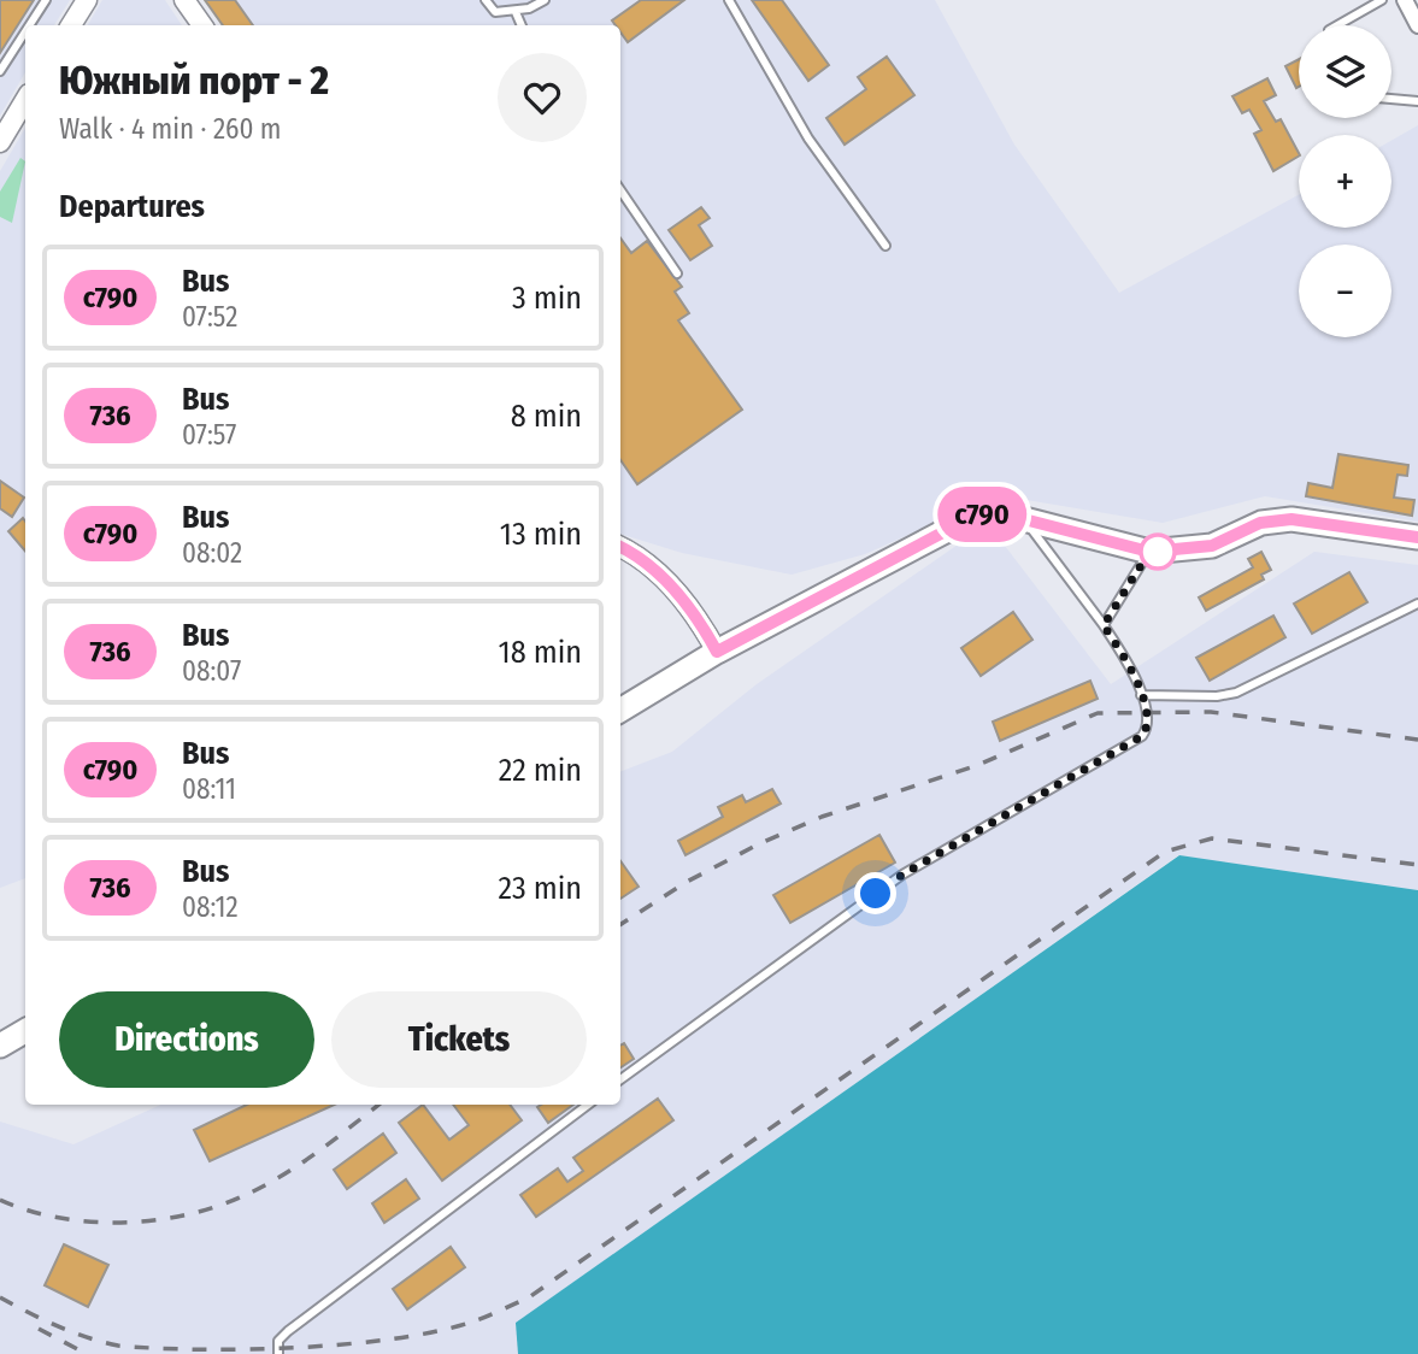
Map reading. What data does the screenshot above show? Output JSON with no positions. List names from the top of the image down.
{
  "lines": ["bus line с790"],
  "page": {
    "on_map": "с790",
    "map_buttons": ["+", "−"],
    "heading": [
      ["Южный порт - 2", "Walk · 4 min · 260 m"],
      "Departures"
    ],
    "list": [
      {
        "mark": "с790",
        "name": "Bus",
        "note": "07:52",
        "value": "3 min"
      },
      {
        "mark": "736",
        "name": "Bus",
        "note": "07:57",
        "value": "8 min"
      },
      {
        "mark": "с790",
        "name": "Bus",
        "note": "08:02",
        "value": "13 min"
      },
      {
        "mark": "736",
        "name": "Bus",
        "note": "08:07",
        "value": "18 min"
      },
      {
        "mark": "с790",
        "name": "Bus",
        "note": "08:11",
        "value": "22 min"
      },
      {
        "mark": "736",
        "name": "Bus",
        "note": "08:12",
        "value": "23 min"
      }
    ],
    "buttons": ["Directions", "Tickets"]
  }
}
